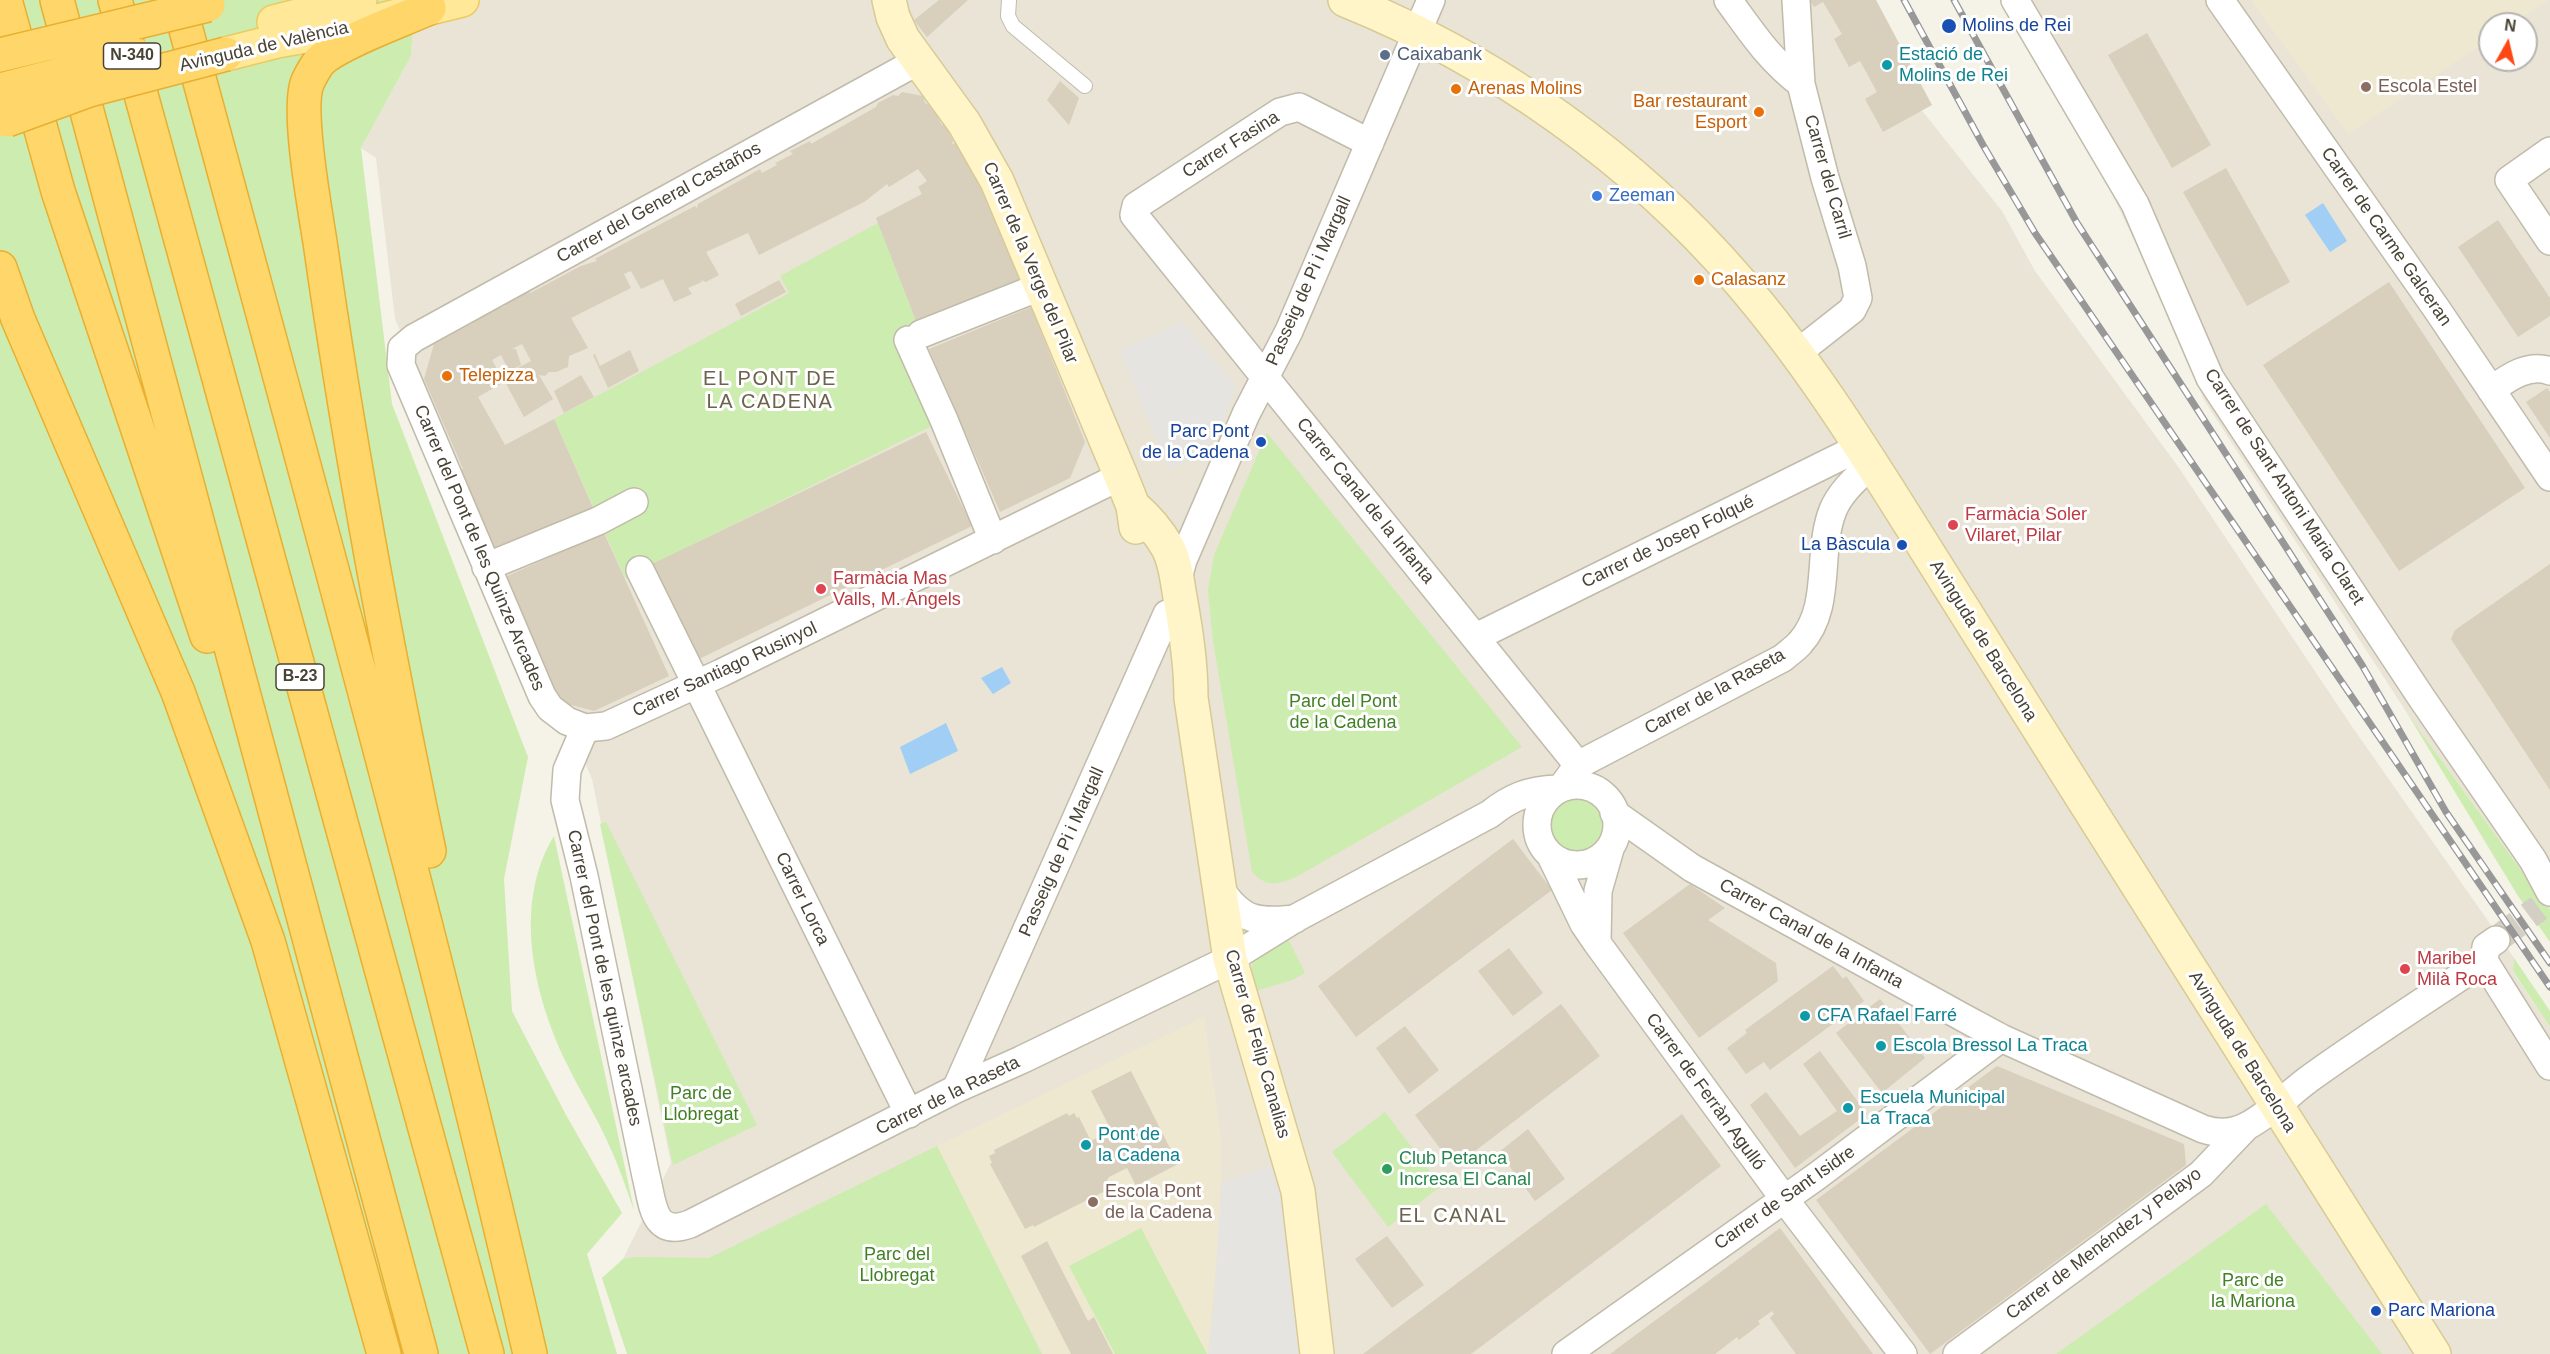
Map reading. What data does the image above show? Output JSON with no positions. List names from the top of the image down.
{
  "streets": {
    "highway": ["Avinguda de València", "N-340", "B-23"],
    "main road": ["Carrer de la Verge del Pilar", "Avinguda de Barcelona", "Carrer de Felip Canalias"],
    "street": [
      "Carrer Fasina",
      "Carrer del Carril",
      "Carrer del General Castaños",
      "Carrer de Carme Galceran",
      "Passeig de Pi i Margall",
      "Carrer de Sant Antoni Maria Claret",
      "Carrer Canal de la Infanta",
      "Carrer de Josep Folqué",
      "Carrer del Pont de les Quinze Arcades",
      "Carrer Santiago Rusinyol",
      "Carrer de la Raseta",
      "Carrer Lorca",
      "Carrer del Pont de les quinze arcades",
      "Carrer de Ferràn Agulló",
      "Carrer de Sant Isidre",
      "Carrer de Menéndez y Pelayo"
    ]
  },
  "crossings": [
    ["Carrer Fasina", "Passeig de Pi i Margall"],
    ["Carrer Fasina", "Carrer Canal de la Infanta"],
    ["Carrer del Carril", "Avinguda de Barcelona"],
    ["Carrer del General Castaños", "Carrer de la Verge del Pilar"],
    ["Carrer del General Castaños", "Carrer del Pont de les Quinze Arcades"],
    ["Carrer de la Verge del Pilar", "Passeig de Pi i Margall"],
    ["Carrer de la Verge del Pilar", "Carrer Santiago Rusinyol"],
    ["Carrer de la Verge del Pilar", "Carrer de Felip Canalias"],
    ["Passeig de Pi i Margall", "Carrer Canal de la Infanta"],
    ["Passeig de Pi i Margall", "Avinguda de Barcelona"],
    ["Passeig de Pi i Margall", "Carrer de la Raseta"],
    ["Passeig de Pi i Margall", "Carrer de Felip Canalias"],
    ["Carrer Canal de la Infanta", "Carrer de Josep Folqué"],
    ["Carrer Canal de la Infanta", "Avinguda de Barcelona"],
    ["Carrer Canal de la Infanta", "Carrer de la Raseta"],
    ["Carrer Canal de la Infanta", "Carrer de Ferràn Agulló"],
    ["Carrer Canal de la Infanta", "Carrer de Sant Isidre"],
    ["Carrer Canal de la Infanta", "Carrer de Menéndez y Pelayo"],
    ["Carrer de Josep Folqué", "Avinguda de Barcelona"],
    ["Carrer de Josep Folqué", "Carrer de la Raseta"],
    ["Carrer del Pont de les Quinze Arcades", "Carrer Santiago Rusinyol"],
    ["Carrer del Pont de les Quinze Arcades", "Carrer del Pont de les quinze arcades"],
    ["Avinguda de Barcelona", "Carrer de la Raseta"],
    ["Carrer Santiago Rusinyol", "Carrer Lorca"],
    ["Carrer Santiago Rusinyol", "Carrer del Pont de les quinze arcades"],
    ["Carrer de la Raseta", "Carrer Lorca"],
    ["Carrer de la Raseta", "Carrer del Pont de les quinze arcades"],
    ["Carrer de la Raseta", "Carrer de Felip Canalias"],
    ["Carrer de Ferràn Agulló", "Carrer de Sant Isidre"]
  ],
  "districts": ["EL PONT DE LA CADENA", "EL CANAL"],
  "parks": [
    "Parc del Pont de la Cadena",
    "Parc de Llobregat",
    "Parc del Llobregat",
    "Parc de la Mariona"
  ],
  "places": [
    "Molins de Rei",
    "Caixabank",
    "Estació de Molins de Rei",
    "Escola Estel",
    "Arenas Molins",
    "Bar restaurant Esport",
    "Zeeman",
    "Calasanz",
    "Telepizza",
    "Parc Pont de la Cadena",
    "Farmàcia Soler Vilaret, Pilar",
    "La Bàscula",
    "Farmàcia Mas Valls, M. Àngels",
    "Maribel Milà Roca",
    "CFA Rafael Farré",
    "Escola Bressol La Traca",
    "Escuela Municipal La Traca",
    "Pont de la Cadena",
    "Club Petanca Incresa El Canal",
    "Escola Pont de la Cadena",
    "Parc Mariona"
  ],
  "north": "top"
}
